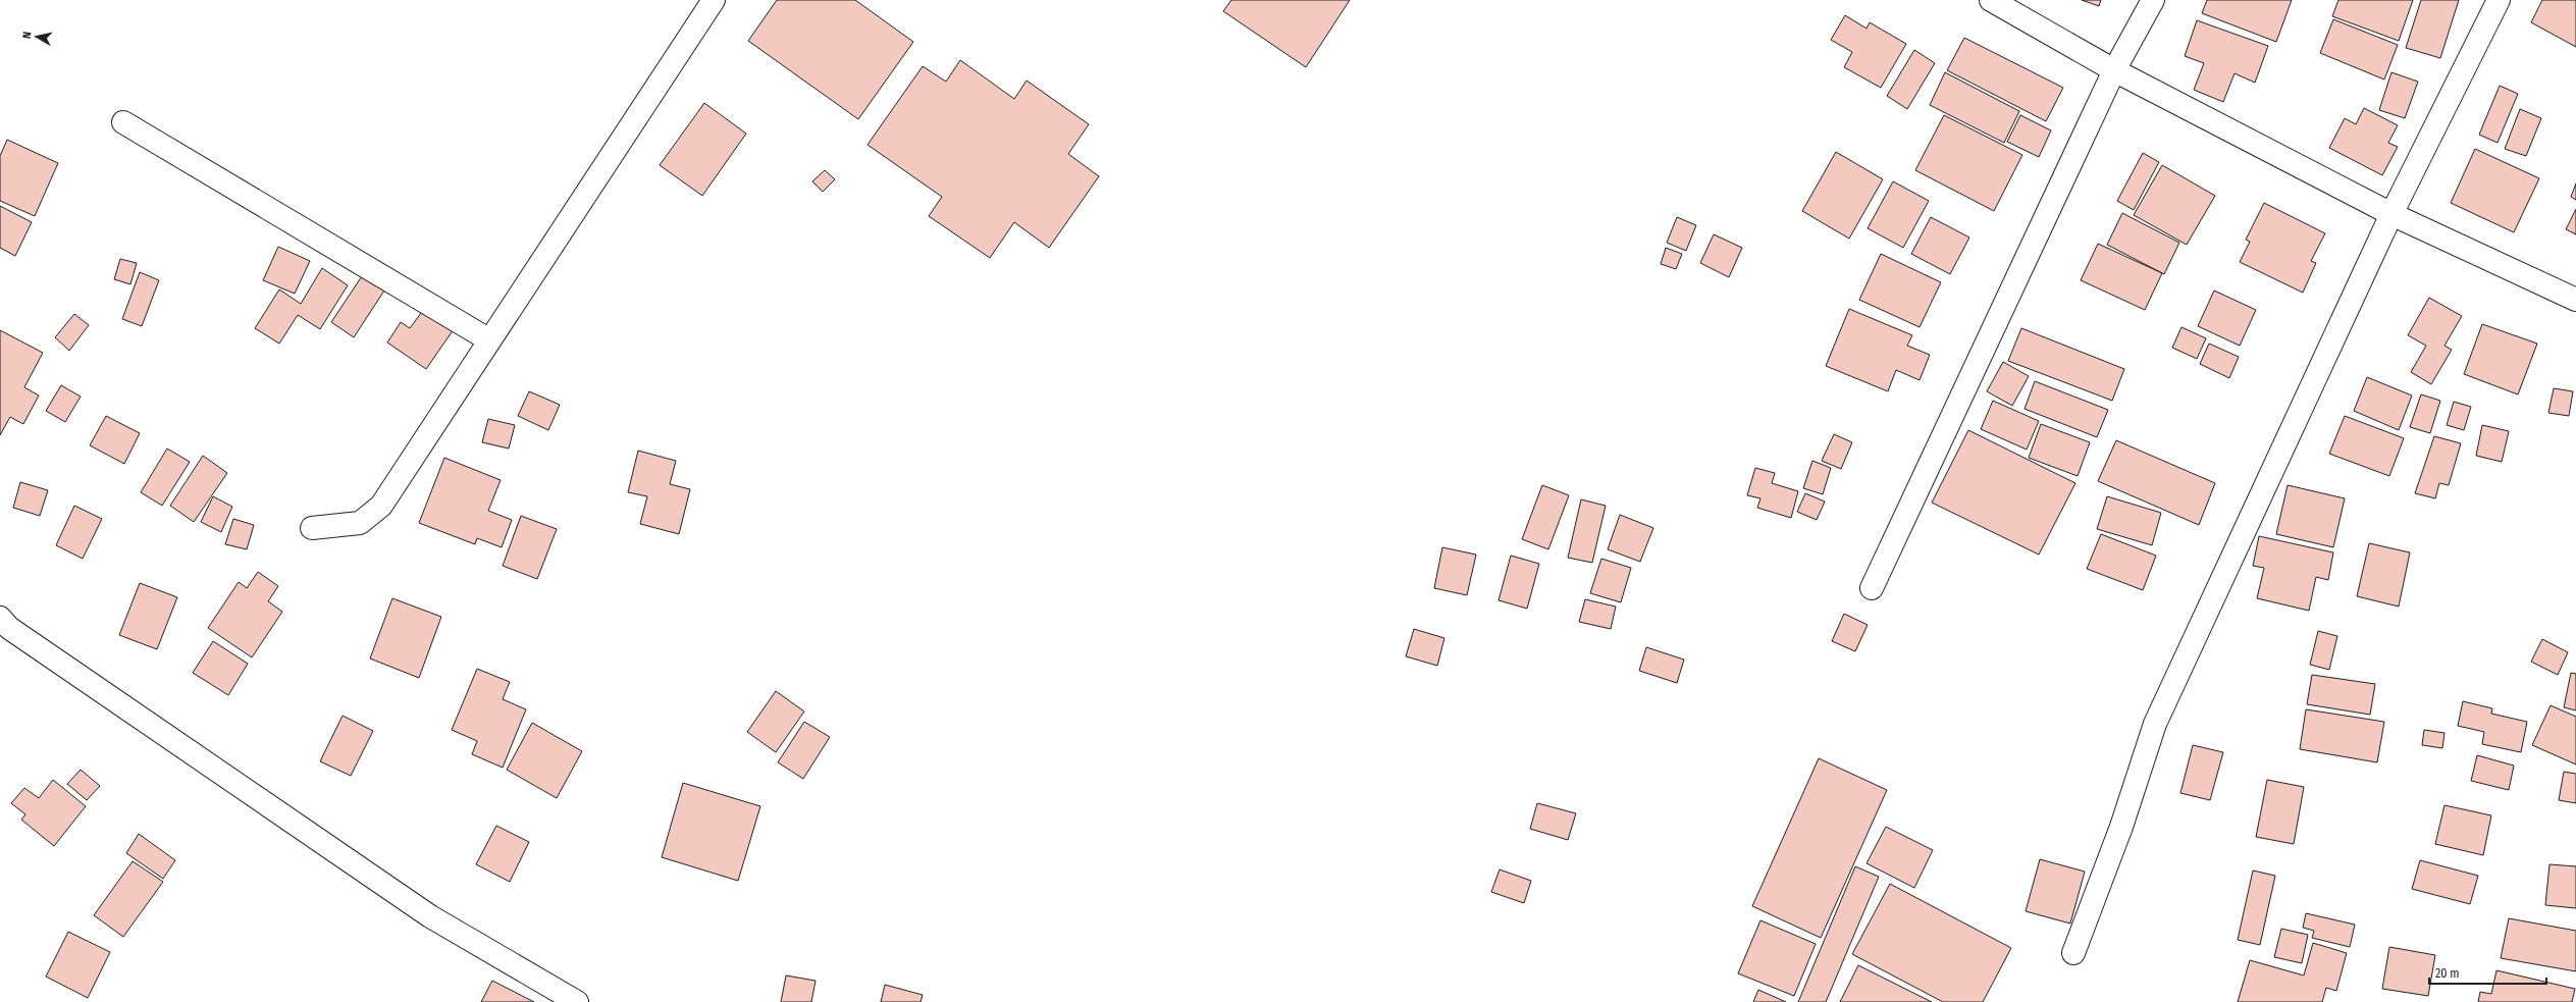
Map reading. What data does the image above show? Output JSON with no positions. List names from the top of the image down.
{
  "scale_bar": "20 m",
  "north": "left"
}
